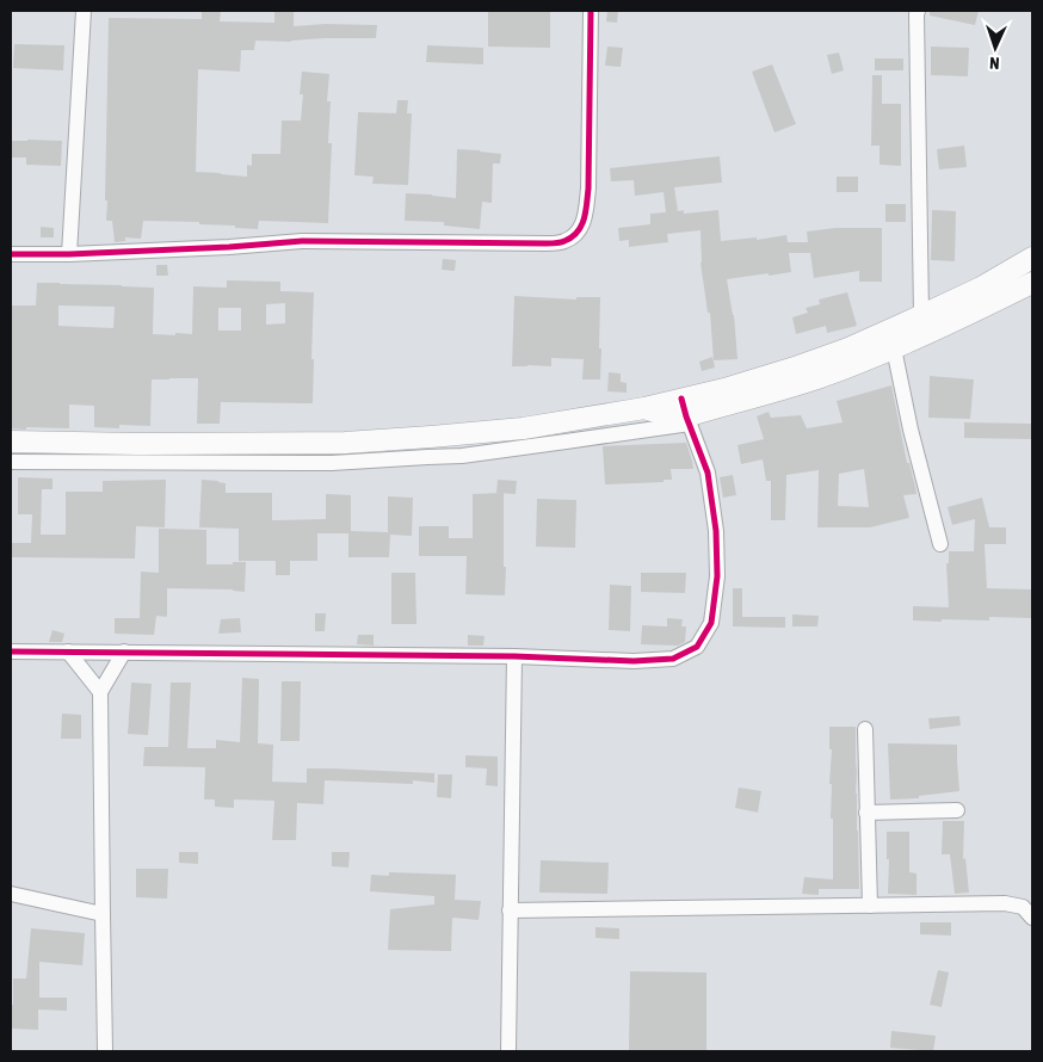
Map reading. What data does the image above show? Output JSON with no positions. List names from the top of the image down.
{
  "north": "bottom"
}
